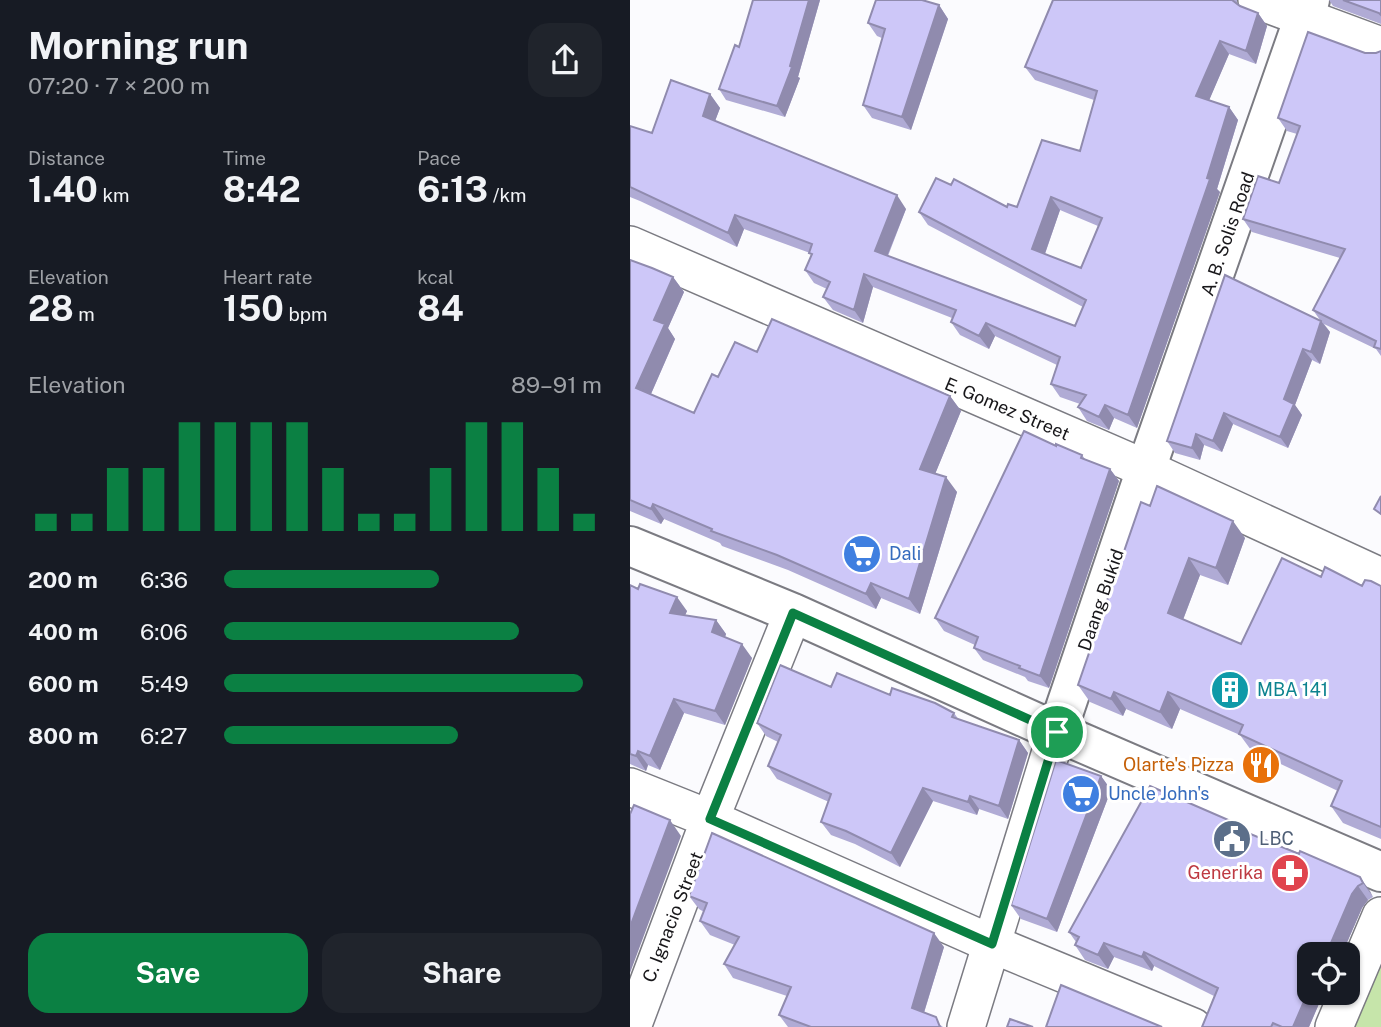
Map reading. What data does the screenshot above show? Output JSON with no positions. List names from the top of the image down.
{
  "streets": {
    "main road": ["A. B. Solis Road", "Daang Bukid"],
    "street": ["E. Gomez Street", "C. Ignacio Street"]
  },
  "crossings": [
    ["A. B. Solis Road", "E. Gomez Street"],
    ["A. B. Solis Road", "Daang Bukid"],
    ["E. Gomez Street", "Daang Bukid"]
  ],
  "places": {
    "supermarket": ["Dali", "Uncle John's"],
    "building": ["MBA 141"],
    "restaurant": ["Olarte's Pizza"],
    "public building": ["LBC"],
    "pharmacy": ["Generika"]
  },
  "page": {
    "heading": ["Morning run", "07:20 · 7 × 200 m"],
    "stats": [
      ["Distance", "1.40 km"],
      ["Time", "8:42"],
      ["Pace", "6:13 /km"],
      ["Elevation", "28 m"],
      ["Heart rate", "150 bpm"],
      ["kcal", "84"]
    ],
    "chart": ["Elevation", "89–91 m"],
    "list": [
      {
        "name": "200 m",
        "note": "6:36"
      },
      {
        "name": "400 m",
        "note": "6:06"
      },
      {
        "name": "600 m",
        "note": "5:49"
      },
      {
        "name": "800 m",
        "note": "6:27"
      }
    ],
    "buttons": ["Save", "Share"]
  }
}
